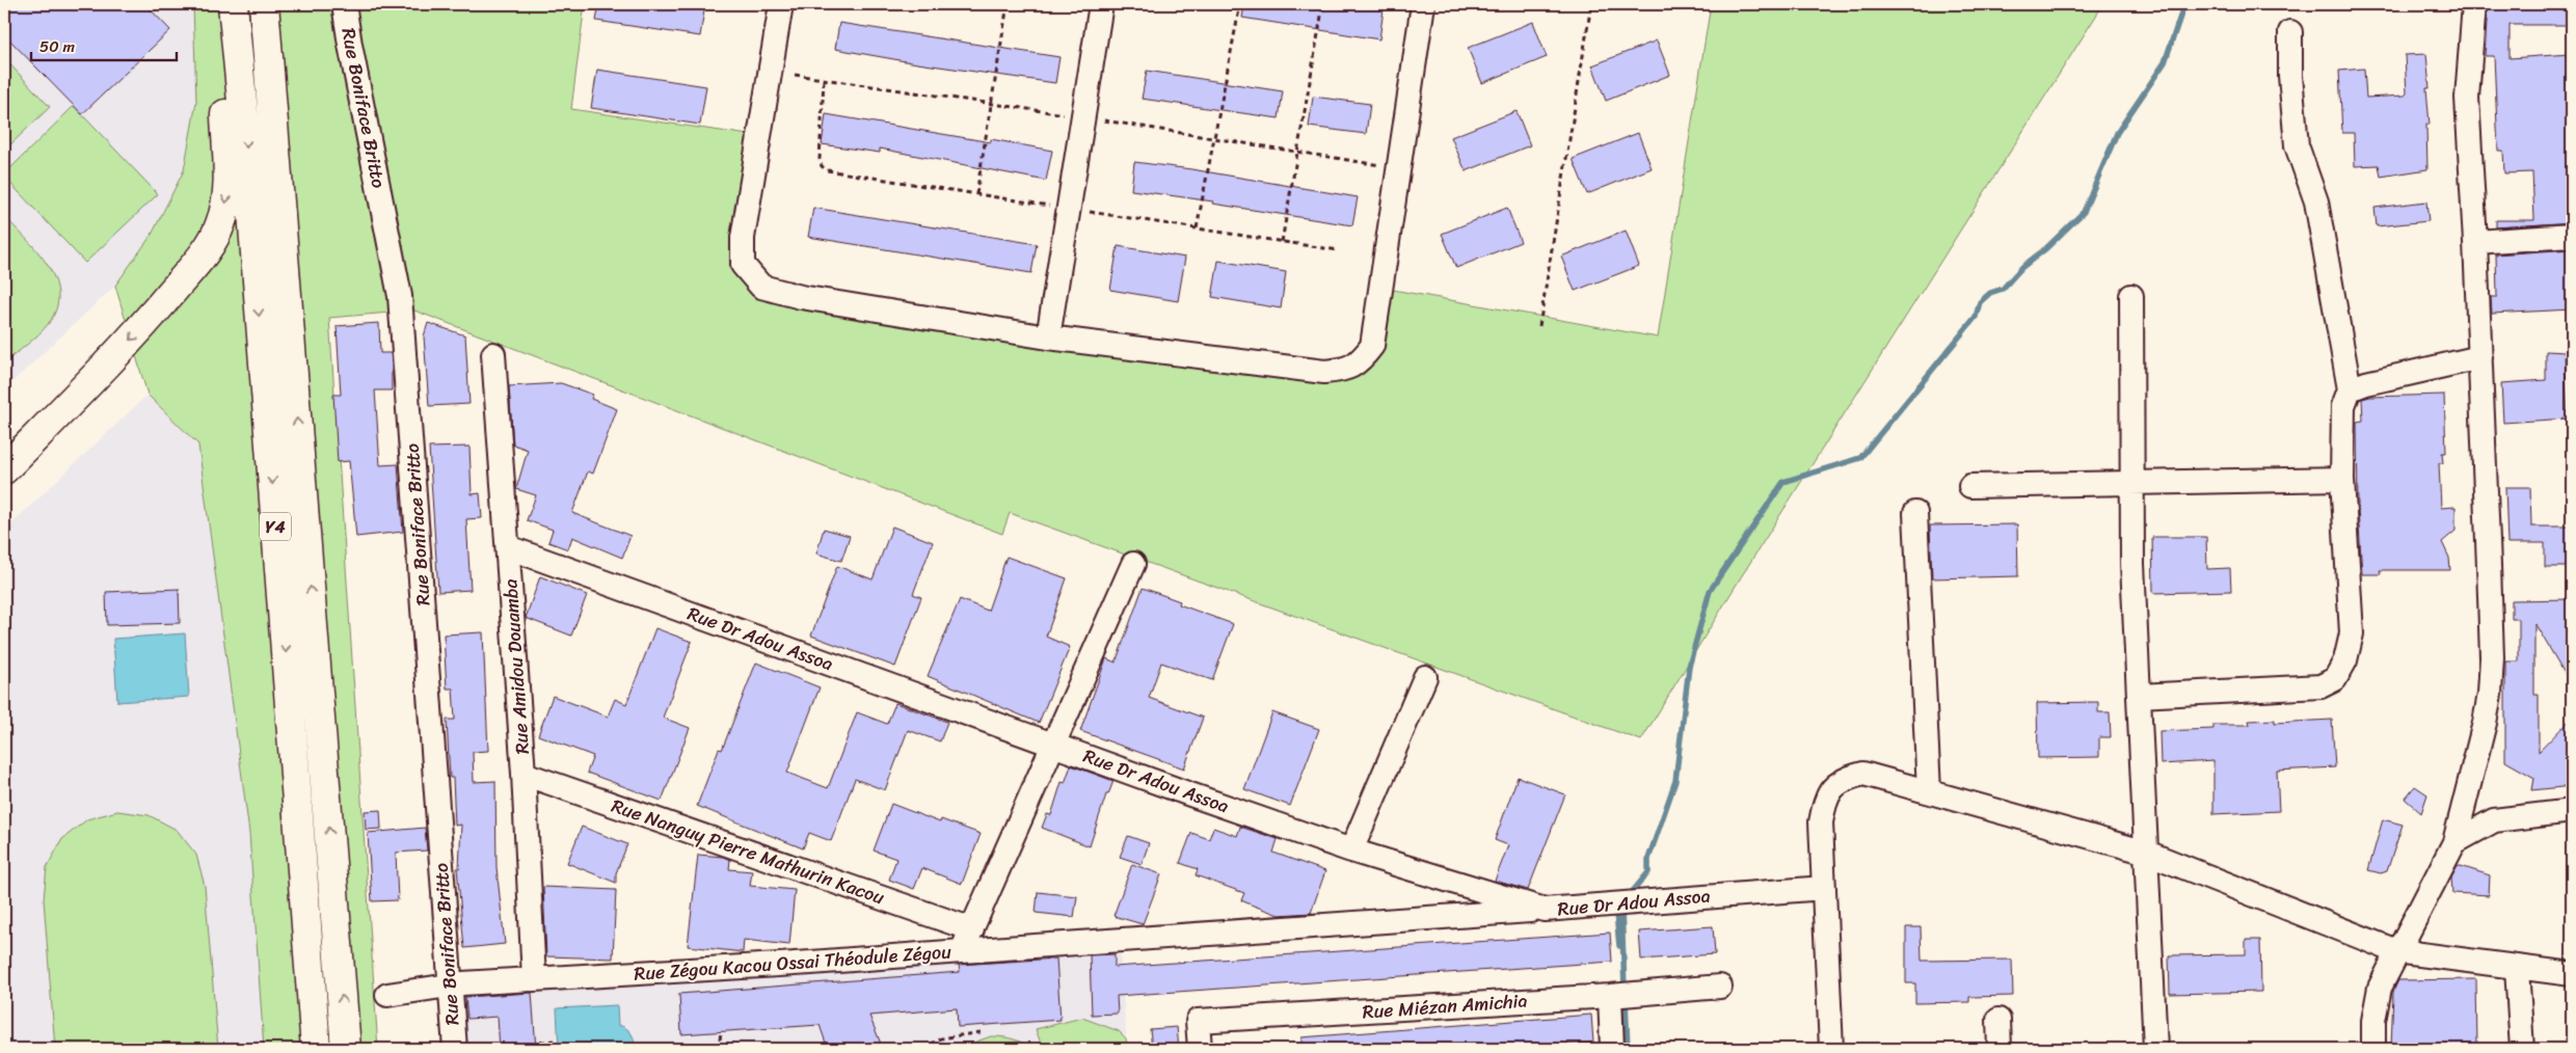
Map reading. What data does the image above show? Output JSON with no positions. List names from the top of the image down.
{
  "streets": {
    "highway": ["Y4"],
    "street": [
      "Rue Boniface Britto",
      "Rue Dr Adou Assoa",
      "Rue Amidou Douamba",
      "Rue Nanguy Pierre Mathurin Kacou",
      "Rue Zégou Kacou Ossai Théodule Zégou",
      "Rue Miézan Amichia"
    ]
  },
  "crossings": [
    ["Rue Boniface Britto", "Rue Zégou Kacou Ossai Théodule Zégou"],
    ["Rue Dr Adou Assoa", "Rue Amidou Douamba"],
    ["Rue Dr Adou Assoa", "Rue Zégou Kacou Ossai Théodule Zégou"],
    ["Rue Amidou Douamba", "Rue Nanguy Pierre Mathurin Kacou"],
    ["Rue Amidou Douamba", "Rue Zégou Kacou Ossai Théodule Zégou"],
    ["Rue Nanguy Pierre Mathurin Kacou", "Rue Zégou Kacou Ossai Théodule Zégou"]
  ],
  "scale_bar": "50 m"
}
